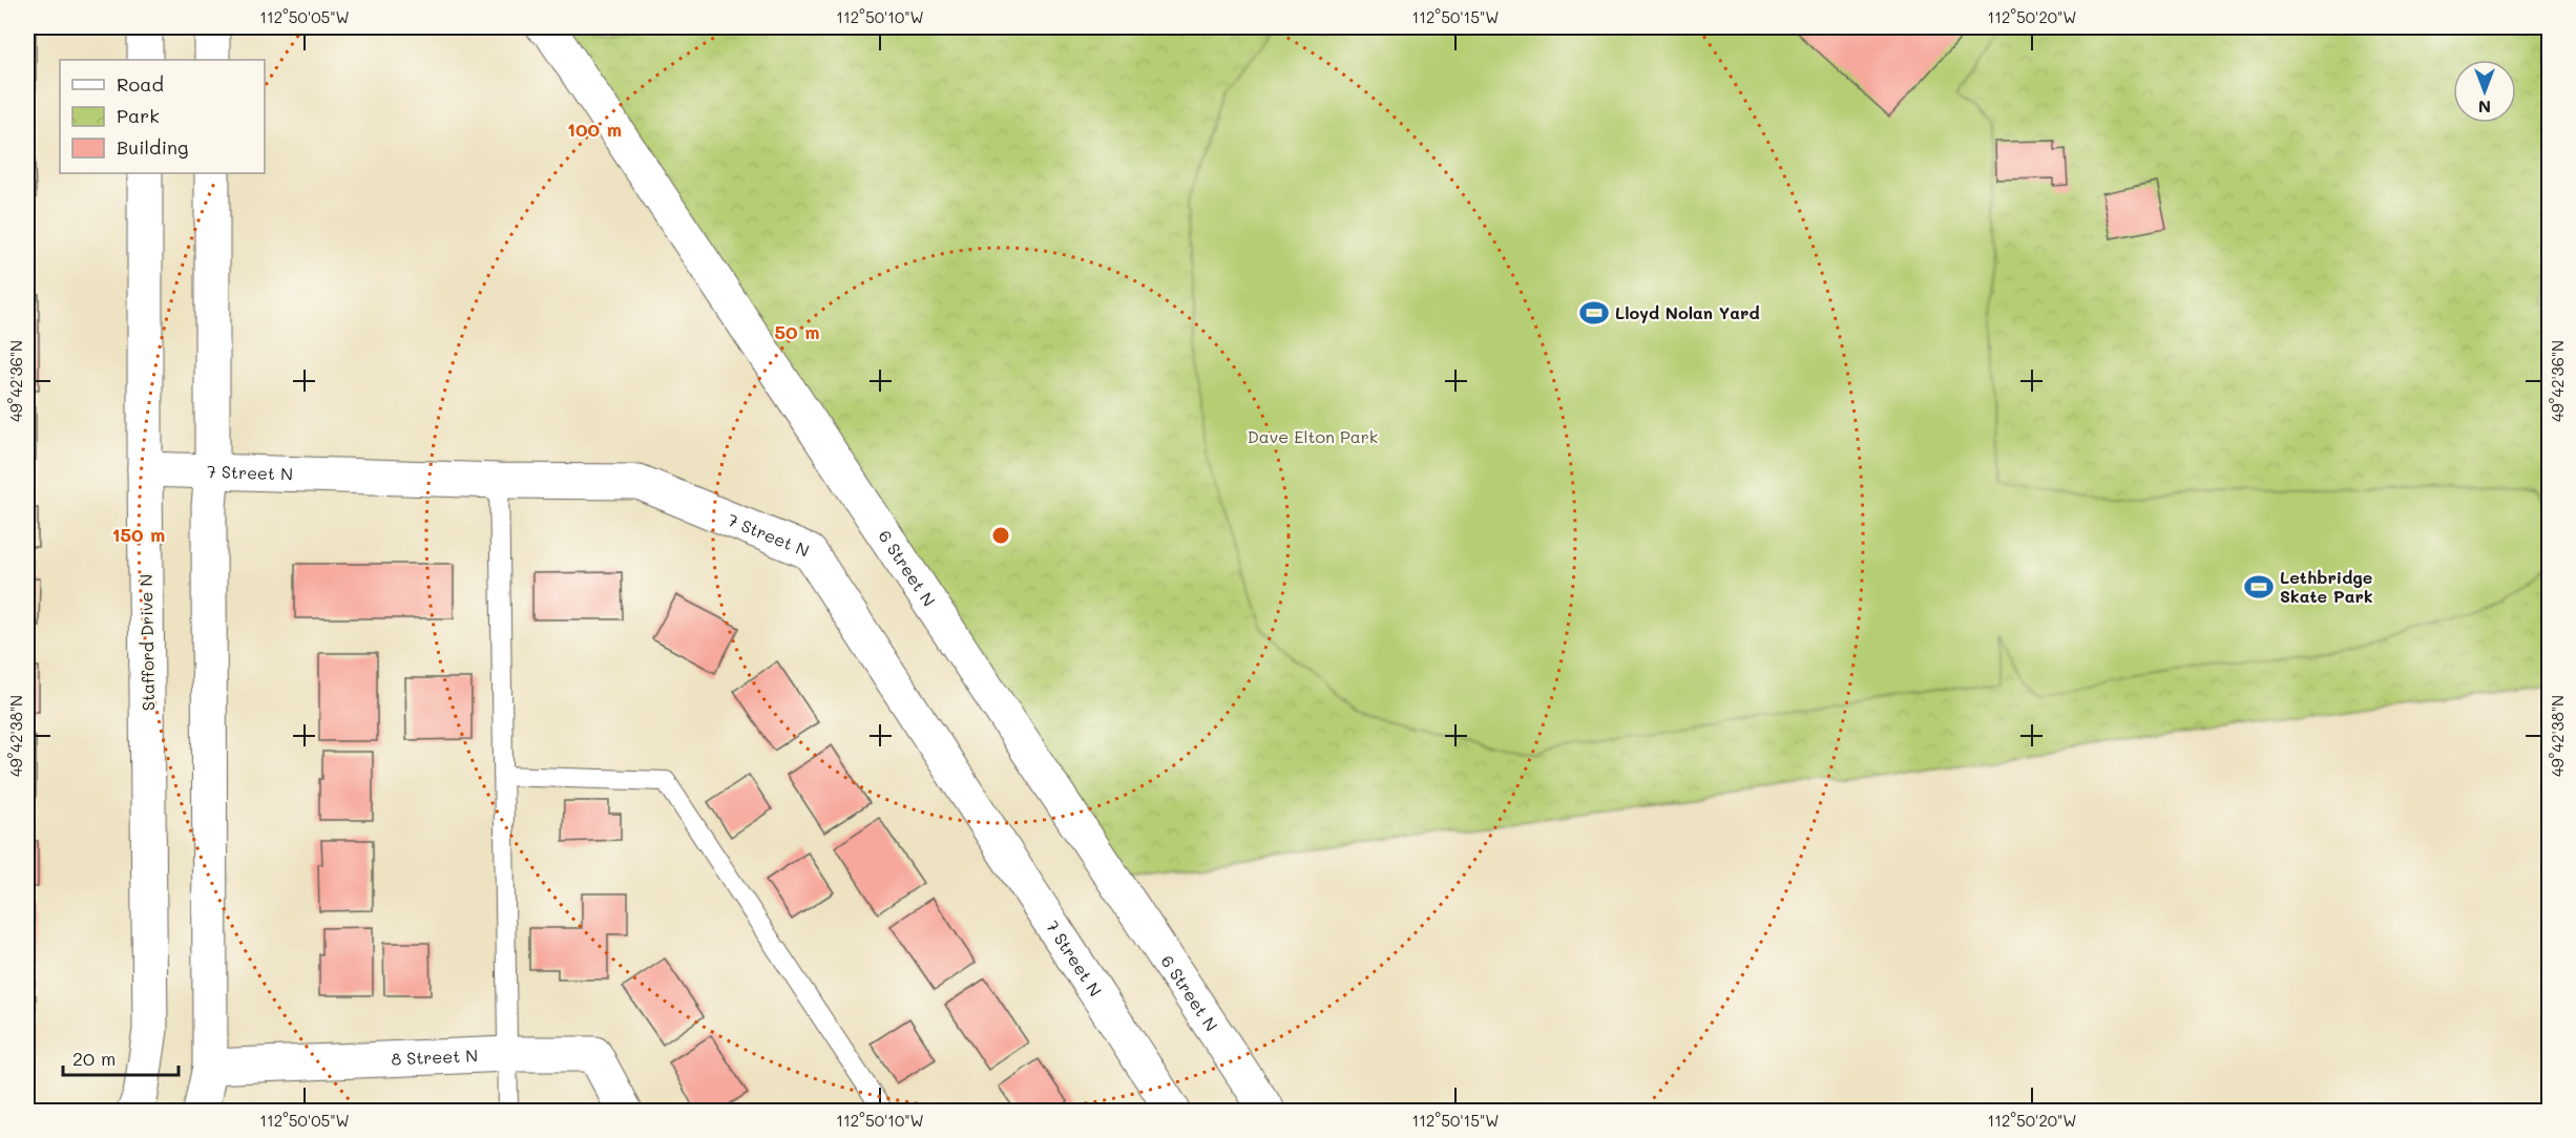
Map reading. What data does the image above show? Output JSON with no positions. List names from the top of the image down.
{
  "streets": {
    "street": [
      "7 Street N",
      "6 Street N",
      "Stafford Drive N",
      "8 Street N"
    ]
  },
  "crossings": [
    ["7 Street N", "Stafford Drive N"]
  ],
  "parks": ["Dave Elton Park"],
  "places": {
    "sports": ["Lloyd Nolan Yard", "Lethbridge Skate Park"]
  },
  "legend": ["Road", "Park", "Building"],
  "scale_bar": "20 m",
  "north": "bottom",
  "coordinates": [
    "112°50'05\"W",
    "112°50'10\"W",
    "112°50'15\"W",
    "112°50'20\"W",
    "49°42'36\"N",
    "49°42'38\"N"
  ],
  "rings": ["100 m", "50 m", "150 m"]
}
